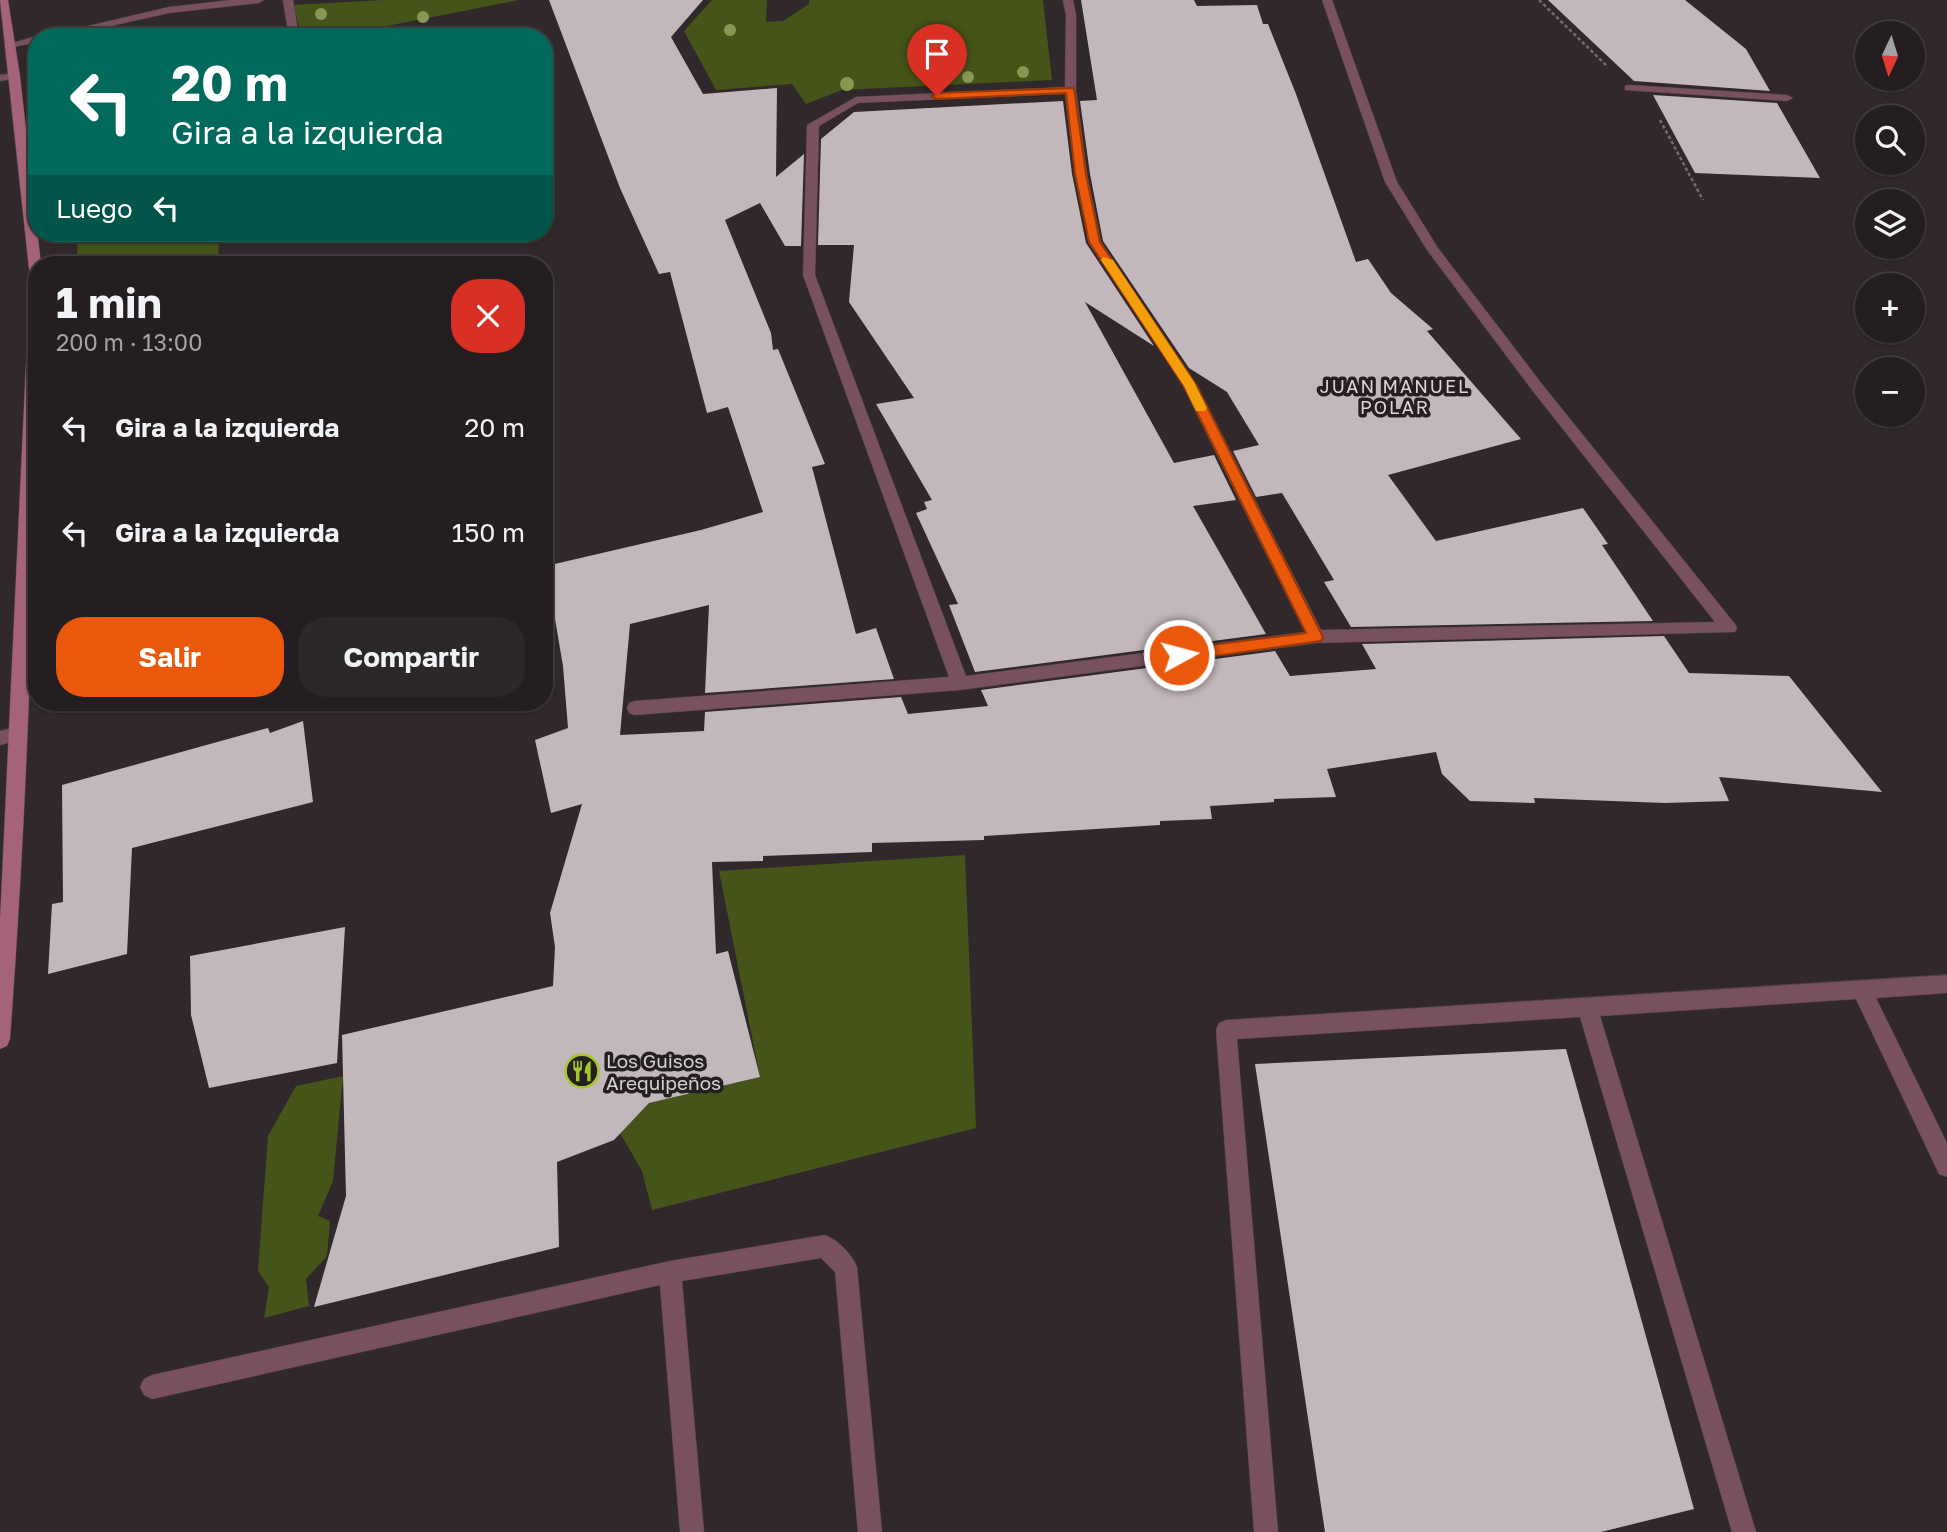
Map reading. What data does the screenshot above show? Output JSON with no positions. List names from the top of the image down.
{
  "districts": ["JUAN MANUEL POLAR"],
  "places": {
    "restaurant": ["Los Guisos Arequipeños"]
  },
  "north": "bottom",
  "page": {
    "map_buttons": ["+", "−"],
    "turn": ["20 m", "Gira a la izquierda"],
    "then": "Luego",
    "heading": ["1 min", "200 m · 13:00"],
    "list": [
      {
        "name": "Gira a la izquierda",
        "value": "20 m"
      },
      {
        "name": "Gira a la izquierda",
        "value": "150 m"
      }
    ],
    "buttons": ["Salir", "Compartir"]
  }
}
